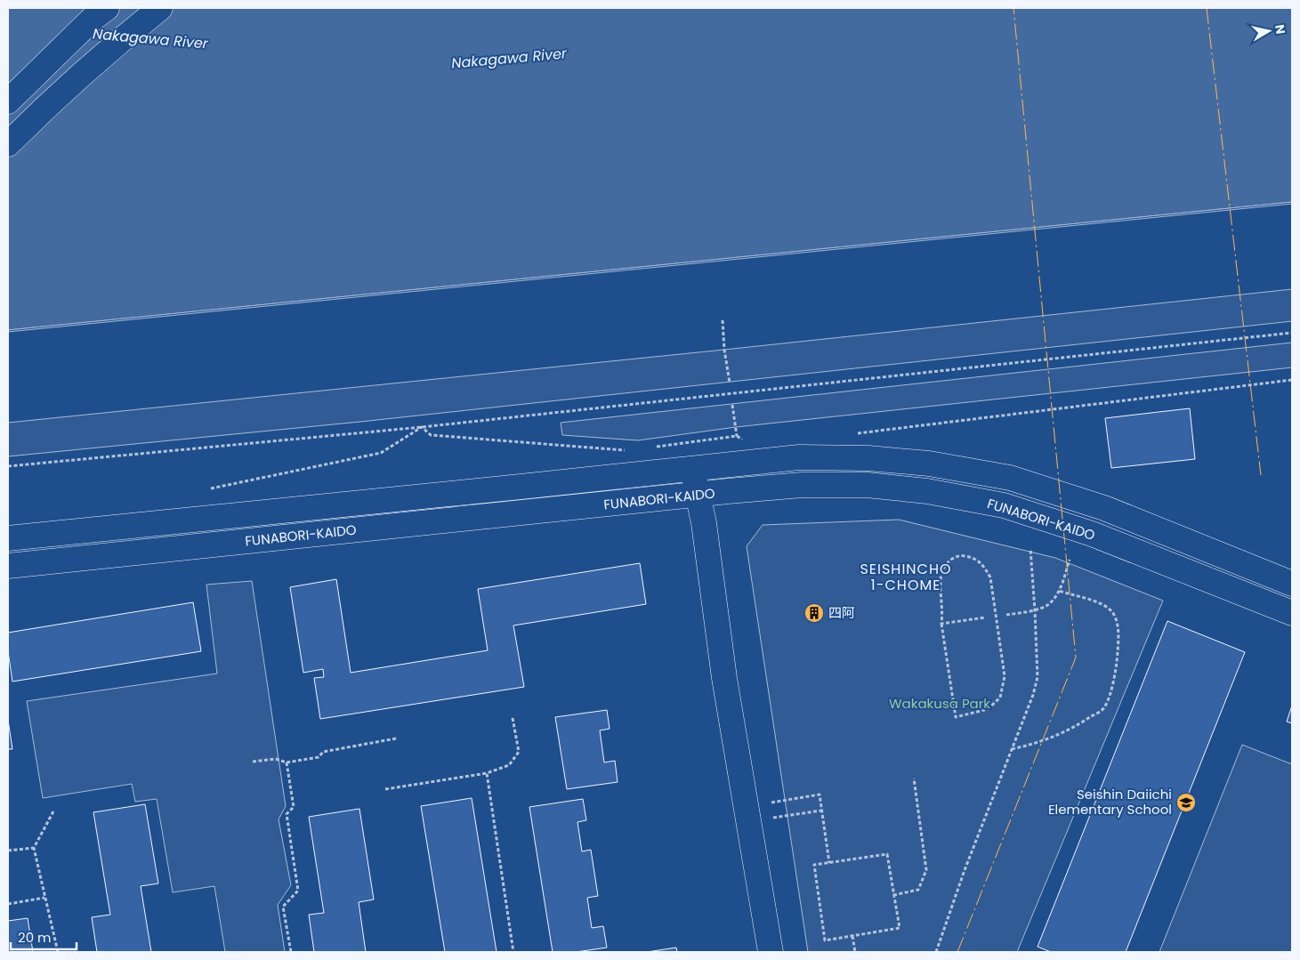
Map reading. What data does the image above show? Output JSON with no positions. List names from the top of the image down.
{
  "streets": {
    "main road": ["FUNABORI-KAIDO"]
  },
  "districts": ["SEISHINCHO 1-CHOME"],
  "water": ["Nakagawa River"],
  "parks": ["Wakakusa Park"],
  "places": {
    "building": ["四阿"],
    "school or university": ["Seishin Daiichi Elementary School"]
  },
  "scale_bar": "20 m",
  "north": "right"
}
